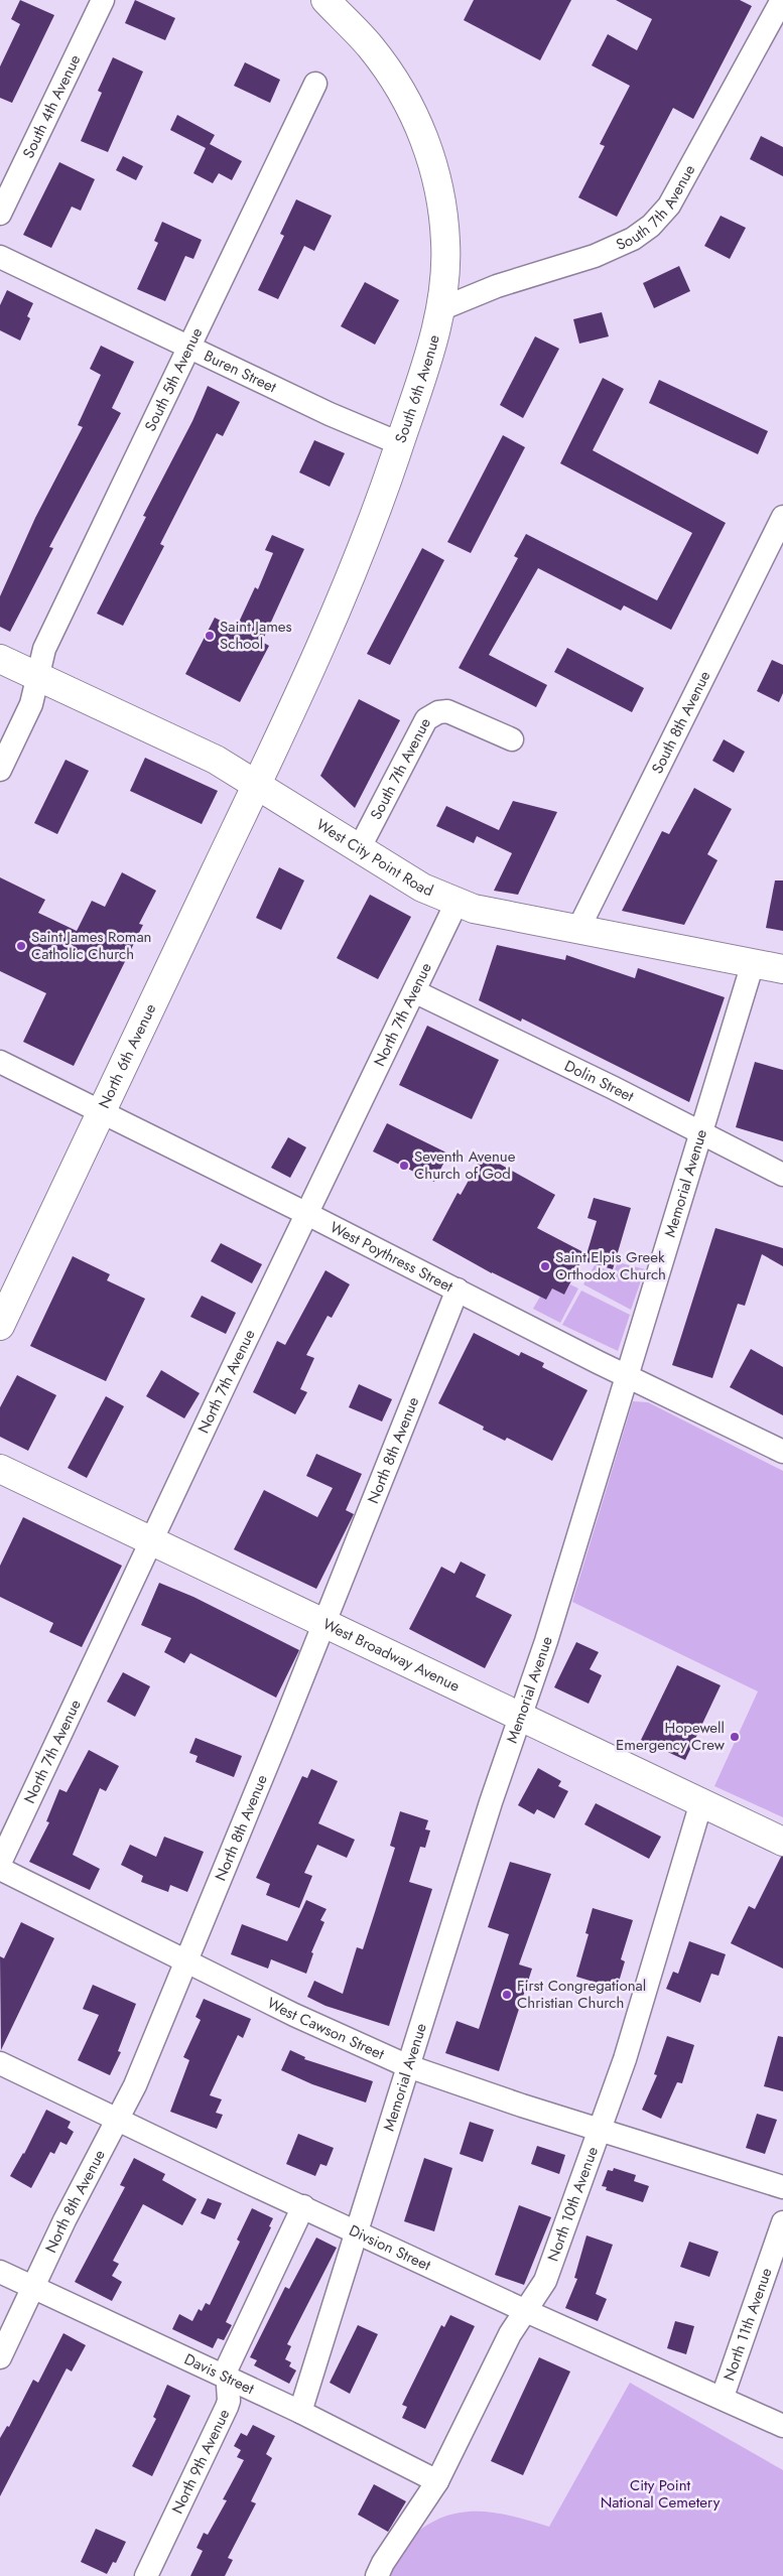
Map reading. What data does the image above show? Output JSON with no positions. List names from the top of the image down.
{
  "streets": {
    "main road": [
      "South 6th Avenue",
      "West City Point Road",
      "North 6th Avenue",
      "West Broadway Avenue"
    ],
    "street": [
      "South 4th Avenue",
      "South 7th Avenue",
      "Buren Street",
      "South 5th Avenue",
      "South 8th Avenue",
      "North 7th Avenue",
      "Dolin Street",
      "Memorial Avenue",
      "West Poythress Street",
      "North 8th Avenue",
      "West Cawson Street",
      "North 10th Avenue",
      "Divsion Street",
      "North 11th Avenue",
      "Davis Street",
      "North 9th Avenue"
    ]
  },
  "crossings": [
    ["South 7th Avenue", "South 6th Avenue"],
    ["South 7th Avenue", "West City Point Road"],
    ["Buren Street", "South 5th Avenue"],
    ["Buren Street", "South 6th Avenue"],
    ["South 5th Avenue", "West City Point Road"],
    ["South 6th Avenue", "West City Point Road"],
    ["South 6th Avenue", "North 6th Avenue"],
    ["South 8th Avenue", "West City Point Road"],
    ["West City Point Road", "North 7th Avenue"],
    ["West City Point Road", "North 6th Avenue"],
    ["West City Point Road", "Memorial Avenue"],
    ["North 7th Avenue", "Dolin Street"],
    ["North 7th Avenue", "West Poythress Street"],
    ["North 7th Avenue", "West Broadway Avenue"],
    ["North 6th Avenue", "West Poythress Street"],
    ["Dolin Street", "Memorial Avenue"],
    ["Memorial Avenue", "West Poythress Street"],
    ["Memorial Avenue", "West Broadway Avenue"],
    ["Memorial Avenue", "West Cawson Street"],
    ["Memorial Avenue", "Divsion Street"],
    ["Memorial Avenue", "Davis Street"],
    ["West Poythress Street", "North 8th Avenue"],
    ["North 8th Avenue", "West Broadway Avenue"],
    ["North 8th Avenue", "West Cawson Street"],
    ["North 8th Avenue", "Divsion Street"],
    ["North 8th Avenue", "Davis Street"],
    ["West Broadway Avenue", "North 10th Avenue"],
    ["West Cawson Street", "North 10th Avenue"],
    ["North 10th Avenue", "Divsion Street"],
    ["North 10th Avenue", "Davis Street"],
    ["Divsion Street", "North 11th Avenue"],
    ["Divsion Street", "North 9th Avenue"],
    ["Davis Street", "North 9th Avenue"]
  ],
  "parks": ["City Point National Cemetery"],
  "places": [
    "Saint James School",
    "Saint James Roman Catholic Church",
    "Seventh Avenue Church of God",
    "Saint Elpis Greek Orthodox Church",
    "Hopewell Emergency Crew",
    "First Congregational Christian Church"
  ]
}
